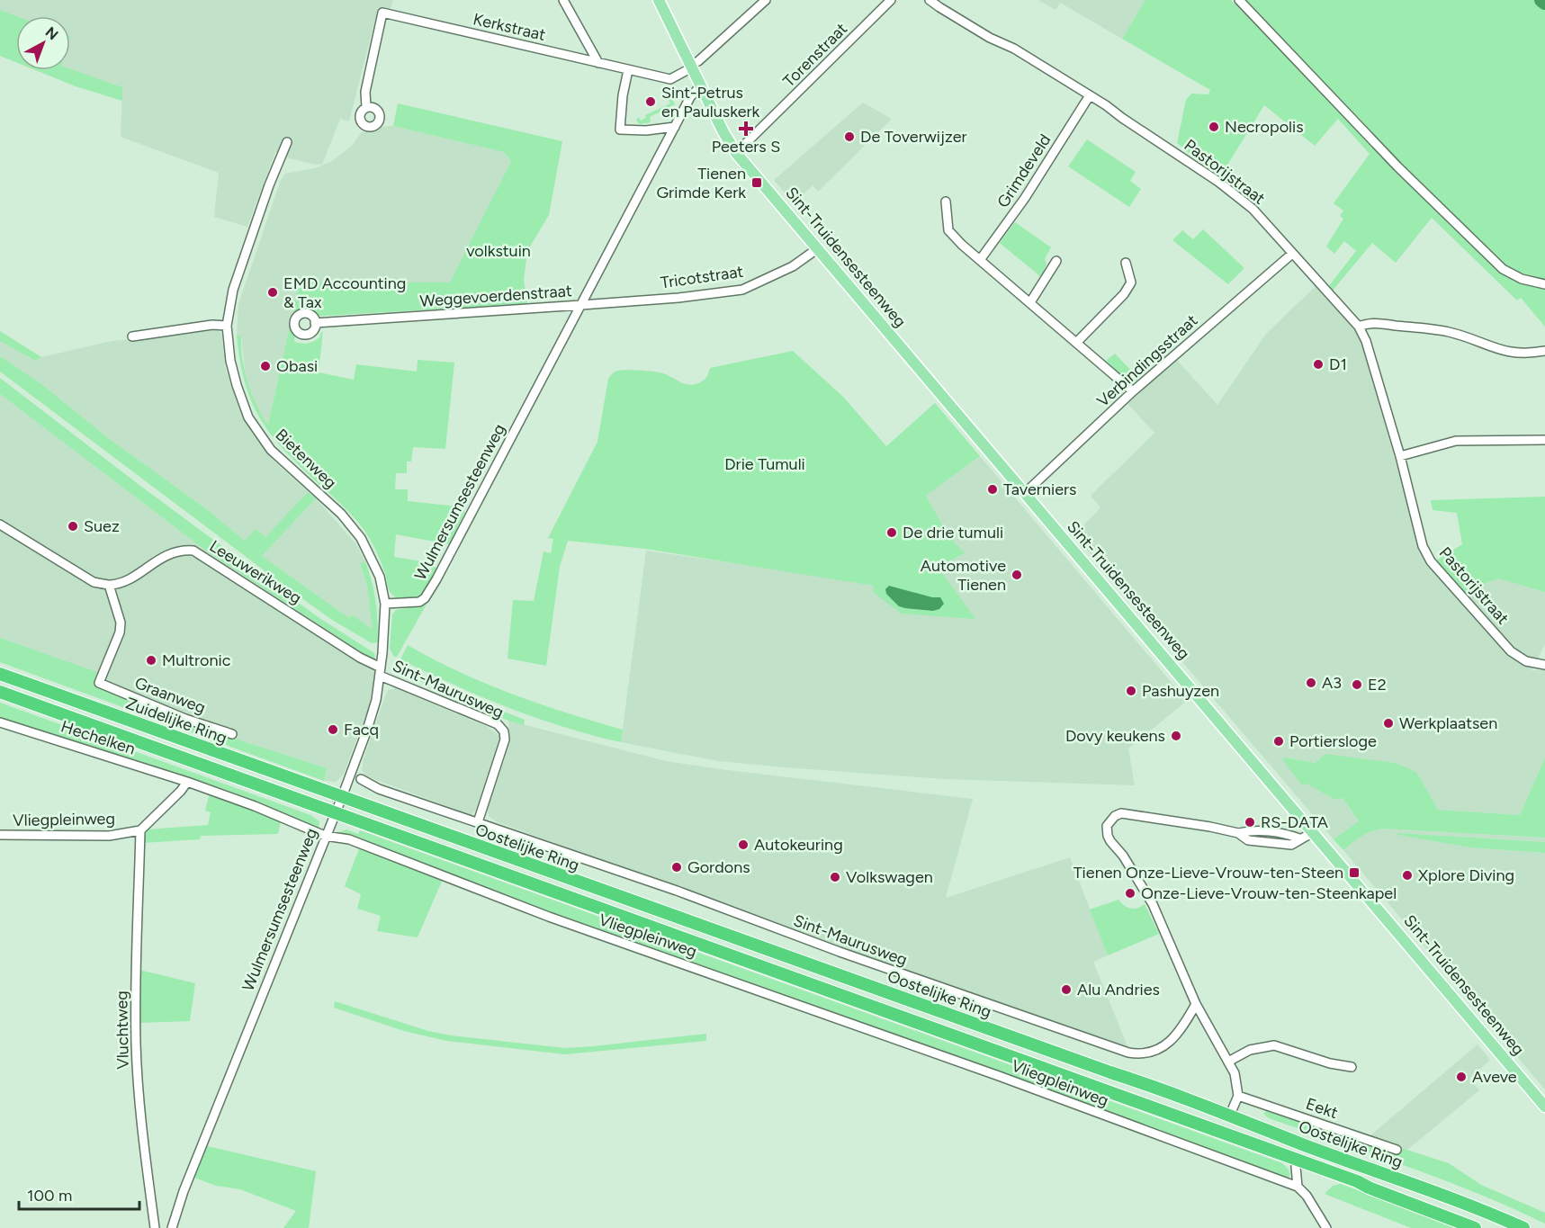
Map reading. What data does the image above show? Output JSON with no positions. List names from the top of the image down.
{
  "streets": {
    "highway": ["Zuidelijke Ring", "Oostelijke Ring"],
    "main road": ["Sint-Truidensesteenweg"],
    "street": [
      "Kerkstraat",
      "Torenstraat",
      "Grimdeveld",
      "Pastorijstraat",
      "Tricotstraat",
      "Weggevoerdenstraat",
      "Verbindingsstraat",
      "Bietenweg",
      "Wulmersumsesteenweg",
      "Leeuwerikweg",
      "Sint-Maurusweg",
      "Graanweg",
      "Hechelken",
      "Vliegpleinweg",
      "Vluchtweg",
      "Eekt"
    ]
  },
  "crossings": [
    ["Kerkstraat", "Sint-Truidensesteenweg"],
    ["Torenstraat", "Sint-Truidensesteenweg"],
    ["Grimdeveld", "Pastorijstraat"],
    ["Pastorijstraat", "Verbindingsstraat"],
    ["Sint-Truidensesteenweg", "Tricotstraat"],
    ["Sint-Truidensesteenweg", "Verbindingsstraat"],
    ["Sint-Truidensesteenweg", "Wulmersumsesteenweg"],
    ["Tricotstraat", "Weggevoerdenstraat"],
    ["Tricotstraat", "Wulmersumsesteenweg"],
    ["Weggevoerdenstraat", "Wulmersumsesteenweg"],
    ["Bietenweg", "Wulmersumsesteenweg"],
    ["Wulmersumsesteenweg", "Leeuwerikweg"],
    ["Wulmersumsesteenweg", "Sint-Maurusweg"],
    ["Wulmersumsesteenweg", "Zuidelijke Ring"],
    ["Wulmersumsesteenweg", "Vliegpleinweg"],
    ["Wulmersumsesteenweg", "Oostelijke Ring"],
    ["Leeuwerikweg", "Sint-Maurusweg"],
    ["Leeuwerikweg", "Graanweg"],
    ["Zuidelijke Ring", "Oostelijke Ring"],
    ["Hechelken", "Vliegpleinweg"],
    ["Vliegpleinweg", "Vluchtweg"]
  ],
  "parks": ["volkstuin", "Drie Tumuli"],
  "places": {
    "other": [
      "Sint-Petrus en Pauluskerk",
      "Necropolis",
      "De Toverwijzer",
      "EMD Accounting & Tax",
      "D1",
      "Obasi",
      "Taverniers",
      "Suez",
      "De drie tumuli",
      "Automotive Tienen",
      "Multronic",
      "A3",
      "E2",
      "Pashuyzen",
      "Werkplaatsen",
      "Facq",
      "Dovy keukens",
      "Portiersloge",
      "RS-DATA",
      "Autokeuring",
      "Gordons",
      "Xplore Diving",
      "Volkswagen",
      "Onze-Lieve-Vrouw-ten-Steenkapel",
      "Alu Andries",
      "Aveve"
    ],
    "health": ["Peeters S"],
    "transit": ["Tienen Grimde Kerk", "Tienen Onze-Lieve-Vrouw-ten-Steen"]
  },
  "scale_bar": "100 m",
  "north": "top right"
}
